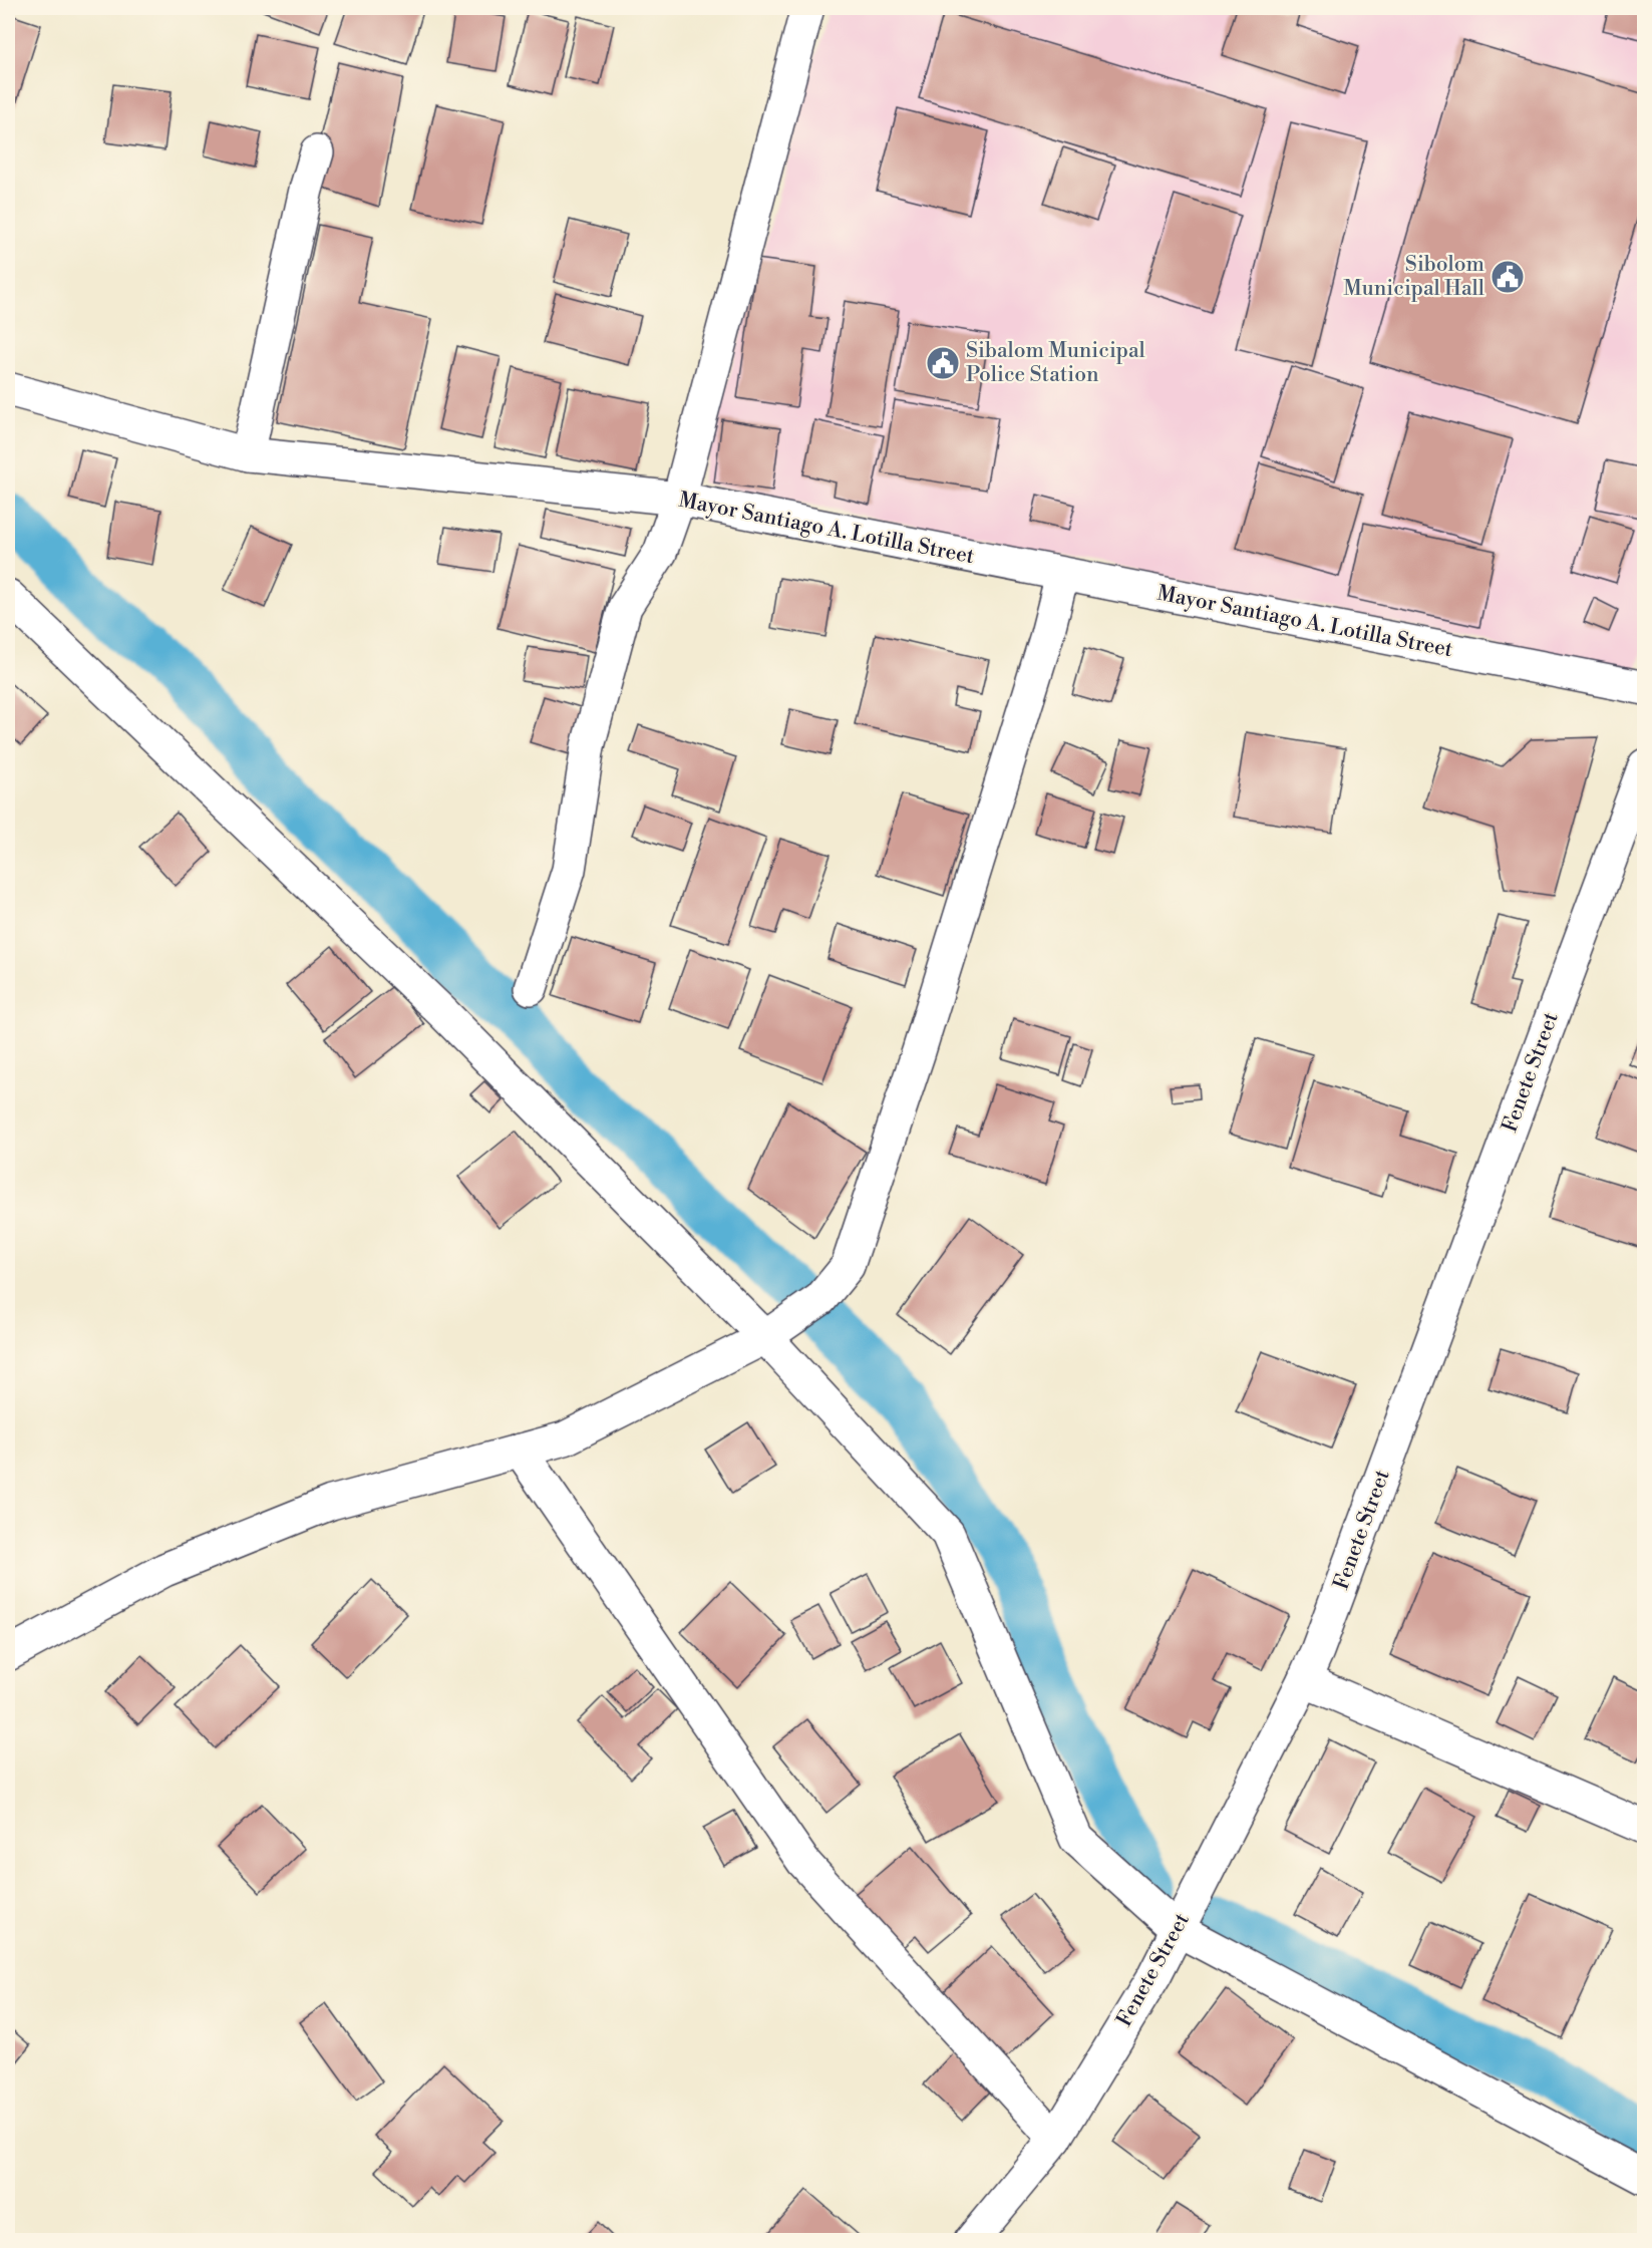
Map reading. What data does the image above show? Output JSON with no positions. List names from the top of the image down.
{
  "streets": {
    "street": ["Mayor Santiago A. Lotilla Street", "Fenete Street"]
  },
  "places": {
    "public building": ["Sibolom Municipal Hall", "Sibalom Municipal Police Station"]
  }
}
